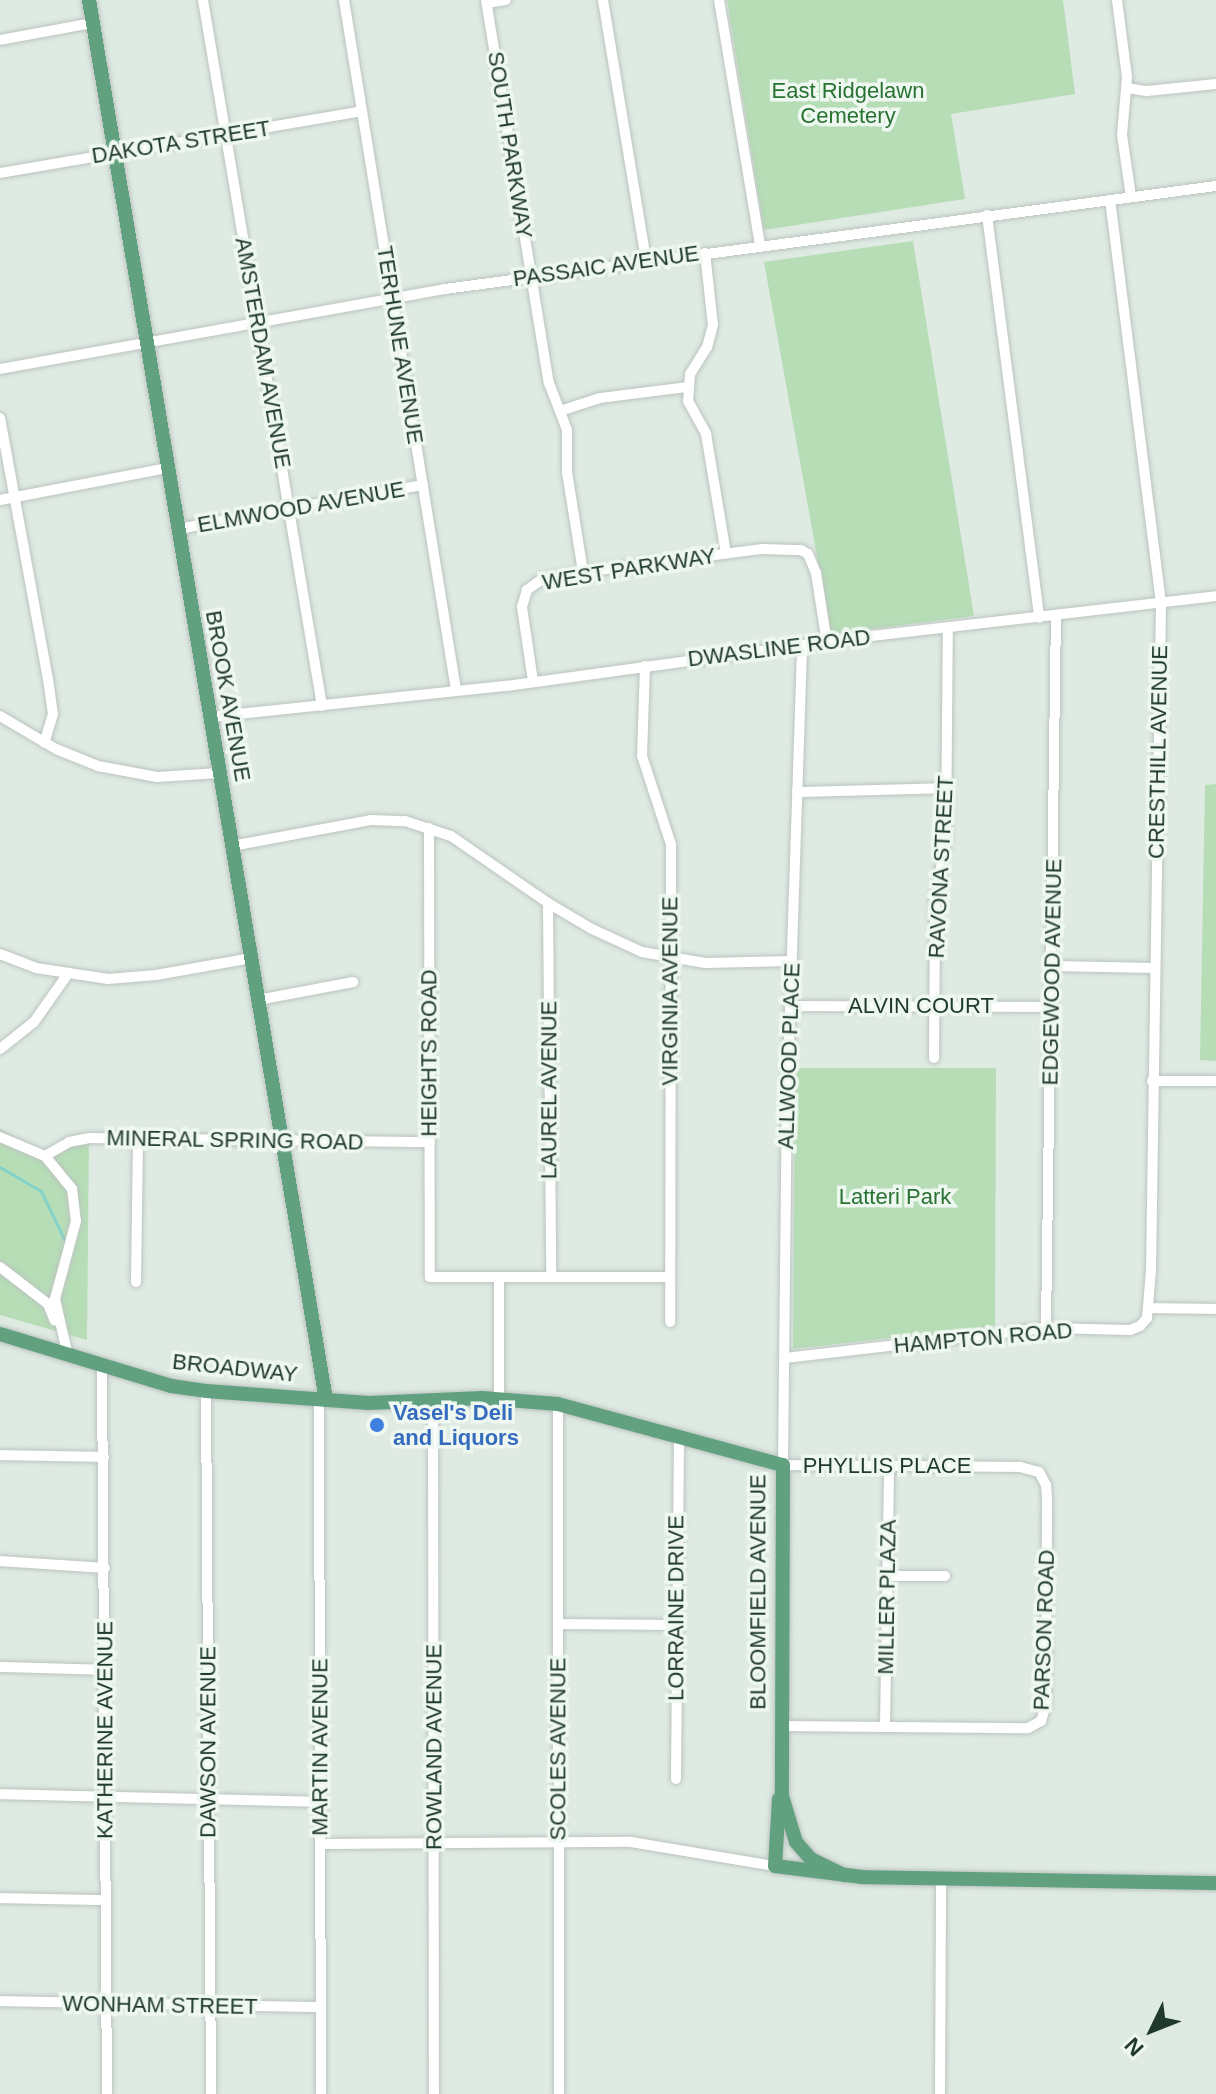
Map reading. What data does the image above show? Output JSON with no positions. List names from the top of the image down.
{
  "streets": {
    "main road": ["BROOK AVENUE", "BROADWAY", "BLOOMFIELD AVENUE"],
    "street": [
      "DAKOTA STREET",
      "SOUTH PARKWAY",
      "PASSAIC AVENUE",
      "TERHUNE AVENUE",
      "AMSTERDAM AVENUE",
      "ELMWOOD AVENUE",
      "WEST PARKWAY",
      "DWASLINE ROAD",
      "CRESTHILL AVENUE",
      "RAVONA STREET",
      "EDGEWOOD AVENUE",
      "VIRGINIA AVENUE",
      "ALVIN COURT",
      "HEIGHTS ROAD",
      "ALLWOOD PLACE",
      "LAUREL AVENUE",
      "MINERAL SPRING ROAD",
      "HAMPTON ROAD",
      "PHYLLIS PLACE",
      "MILLER PLAZA",
      "LORRAINE DRIVE",
      "PARSON ROAD",
      "KATHERINE AVENUE",
      "DAWSON AVENUE",
      "MARTIN AVENUE",
      "ROWLAND AVENUE",
      "SCOLES AVENUE",
      "WONHAM STREET"
    ]
  },
  "crossings": [
    ["DAKOTA STREET", "TERHUNE AVENUE"],
    ["DAKOTA STREET", "AMSTERDAM AVENUE"],
    ["DAKOTA STREET", "BROOK AVENUE"],
    ["SOUTH PARKWAY", "PASSAIC AVENUE"],
    ["SOUTH PARKWAY", "WEST PARKWAY"],
    ["PASSAIC AVENUE", "TERHUNE AVENUE"],
    ["PASSAIC AVENUE", "AMSTERDAM AVENUE"],
    ["PASSAIC AVENUE", "BROOK AVENUE"],
    ["PASSAIC AVENUE", "CRESTHILL AVENUE"],
    ["TERHUNE AVENUE", "ELMWOOD AVENUE"],
    ["TERHUNE AVENUE", "DWASLINE ROAD"],
    ["AMSTERDAM AVENUE", "ELMWOOD AVENUE"],
    ["AMSTERDAM AVENUE", "DWASLINE ROAD"],
    ["ELMWOOD AVENUE", "BROOK AVENUE"],
    ["WEST PARKWAY", "DWASLINE ROAD"],
    ["DWASLINE ROAD", "BROOK AVENUE"],
    ["DWASLINE ROAD", "CRESTHILL AVENUE"],
    ["DWASLINE ROAD", "RAVONA STREET"],
    ["DWASLINE ROAD", "EDGEWOOD AVENUE"],
    ["DWASLINE ROAD", "VIRGINIA AVENUE"],
    ["DWASLINE ROAD", "ALLWOOD PLACE"],
    ["BROOK AVENUE", "MINERAL SPRING ROAD"],
    ["BROOK AVENUE", "BROADWAY"],
    ["BROOK AVENUE", "MARTIN AVENUE"],
    ["CRESTHILL AVENUE", "HAMPTON ROAD"],
    ["RAVONA STREET", "ALVIN COURT"],
    ["EDGEWOOD AVENUE", "ALVIN COURT"],
    ["EDGEWOOD AVENUE", "HAMPTON ROAD"],
    ["ALVIN COURT", "ALLWOOD PLACE"],
    ["HEIGHTS ROAD", "MINERAL SPRING ROAD"],
    ["ALLWOOD PLACE", "HAMPTON ROAD"],
    ["ALLWOOD PLACE", "PHYLLIS PLACE"],
    ["ALLWOOD PLACE", "BLOOMFIELD AVENUE"],
    ["BROADWAY", "BLOOMFIELD AVENUE"],
    ["BROADWAY", "KATHERINE AVENUE"],
    ["BROADWAY", "DAWSON AVENUE"],
    ["BROADWAY", "MARTIN AVENUE"],
    ["PHYLLIS PLACE", "BLOOMFIELD AVENUE"],
    ["PHYLLIS PLACE", "MILLER PLAZA"],
    ["PHYLLIS PLACE", "PARSON ROAD"],
    ["BLOOMFIELD AVENUE", "LORRAINE DRIVE"],
    ["BLOOMFIELD AVENUE", "PARSON ROAD"],
    ["BLOOMFIELD AVENUE", "ROWLAND AVENUE"],
    ["BLOOMFIELD AVENUE", "SCOLES AVENUE"],
    ["MILLER PLAZA", "PARSON ROAD"],
    ["KATHERINE AVENUE", "WONHAM STREET"],
    ["DAWSON AVENUE", "WONHAM STREET"],
    ["MARTIN AVENUE", "WONHAM STREET"]
  ],
  "parks": ["East Ridgelawn Cemetery", "Latteri Park"],
  "places": ["Vasel's Deli and Liquors"],
  "north": "bottom left"
}
